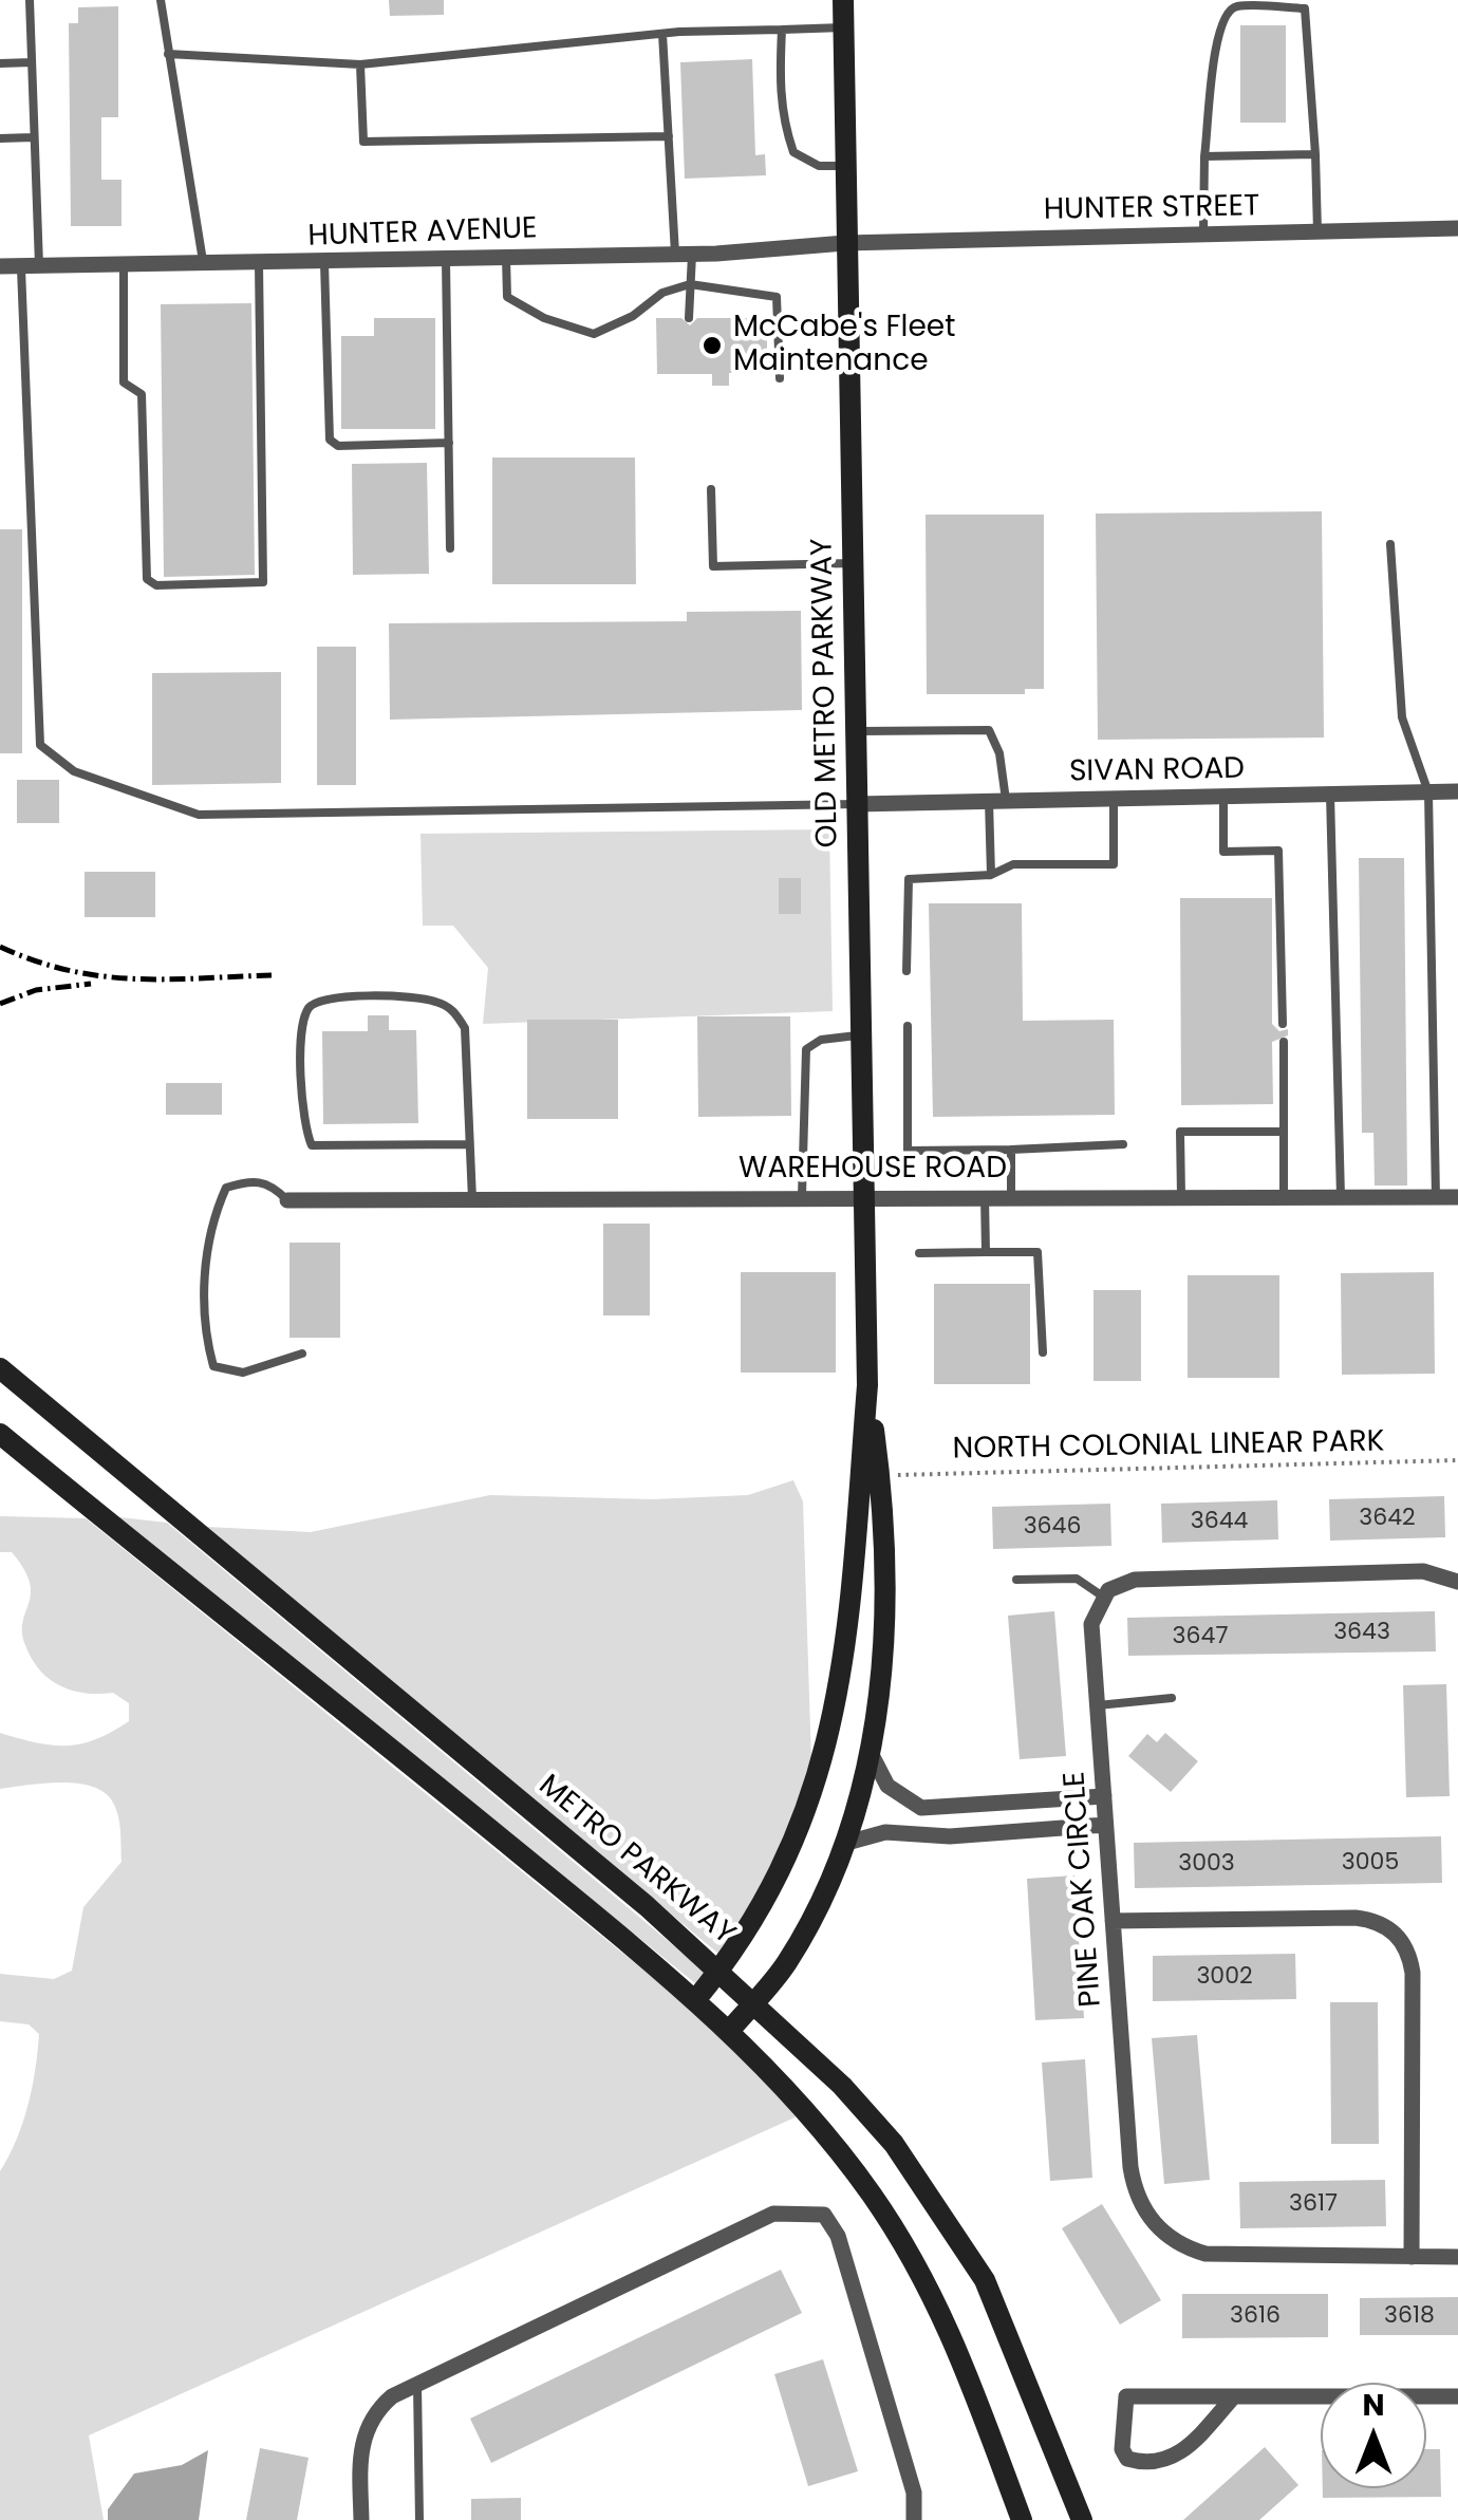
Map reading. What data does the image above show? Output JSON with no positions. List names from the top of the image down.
{
  "streets": {
    "main road": ["OLD METRO PARKWAY", "METRO PARKWAY"],
    "street": [
      "HUNTER STREET",
      "HUNTER AVENUE",
      "SIVAN ROAD",
      "WAREHOUSE ROAD",
      "PINE OAK CIRCLE"
    ],
    "path": ["NORTH COLONIAL LINEAR PARK"]
  },
  "crossings": [
    ["HUNTER STREET", "HUNTER AVENUE"],
    ["HUNTER STREET", "OLD METRO PARKWAY"],
    ["HUNTER AVENUE", "OLD METRO PARKWAY"],
    ["OLD METRO PARKWAY", "SIVAN ROAD"],
    ["OLD METRO PARKWAY", "WAREHOUSE ROAD"],
    ["OLD METRO PARKWAY", "NORTH COLONIAL LINEAR PARK"],
    ["OLD METRO PARKWAY", "METRO PARKWAY"]
  ],
  "places": ["McCabe's Fleet Maintenance"],
  "house_numbers": [
    "3642",
    "3644",
    "3646",
    "3643",
    "3647",
    "3005",
    "3003",
    "3002",
    "3617",
    "3616",
    "3618"
  ],
  "north": "top"
}
